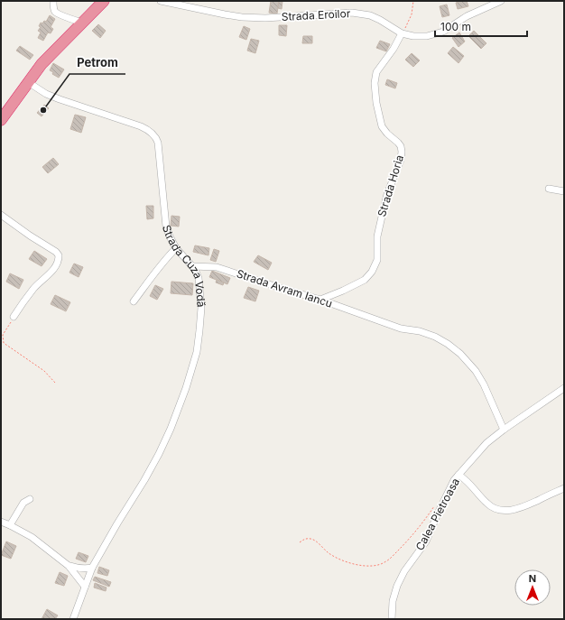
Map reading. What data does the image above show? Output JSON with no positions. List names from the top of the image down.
{
  "streets": {
    "street": [
      "Strada Eroilor",
      "Strada Horia",
      "Strada Cuza Vodă",
      "Strada Avram Iancu",
      "Calea Pietroasa"
    ]
  },
  "crossings": [
    ["Strada Eroilor", "Strada Horia"],
    ["Strada Horia", "Strada Avram Iancu"],
    ["Strada Cuza Vodă", "Strada Avram Iancu"],
    ["Strada Avram Iancu", "Calea Pietroasa"]
  ],
  "places": ["Petrom"],
  "scale_bar": "100 m",
  "north": "top"
}
